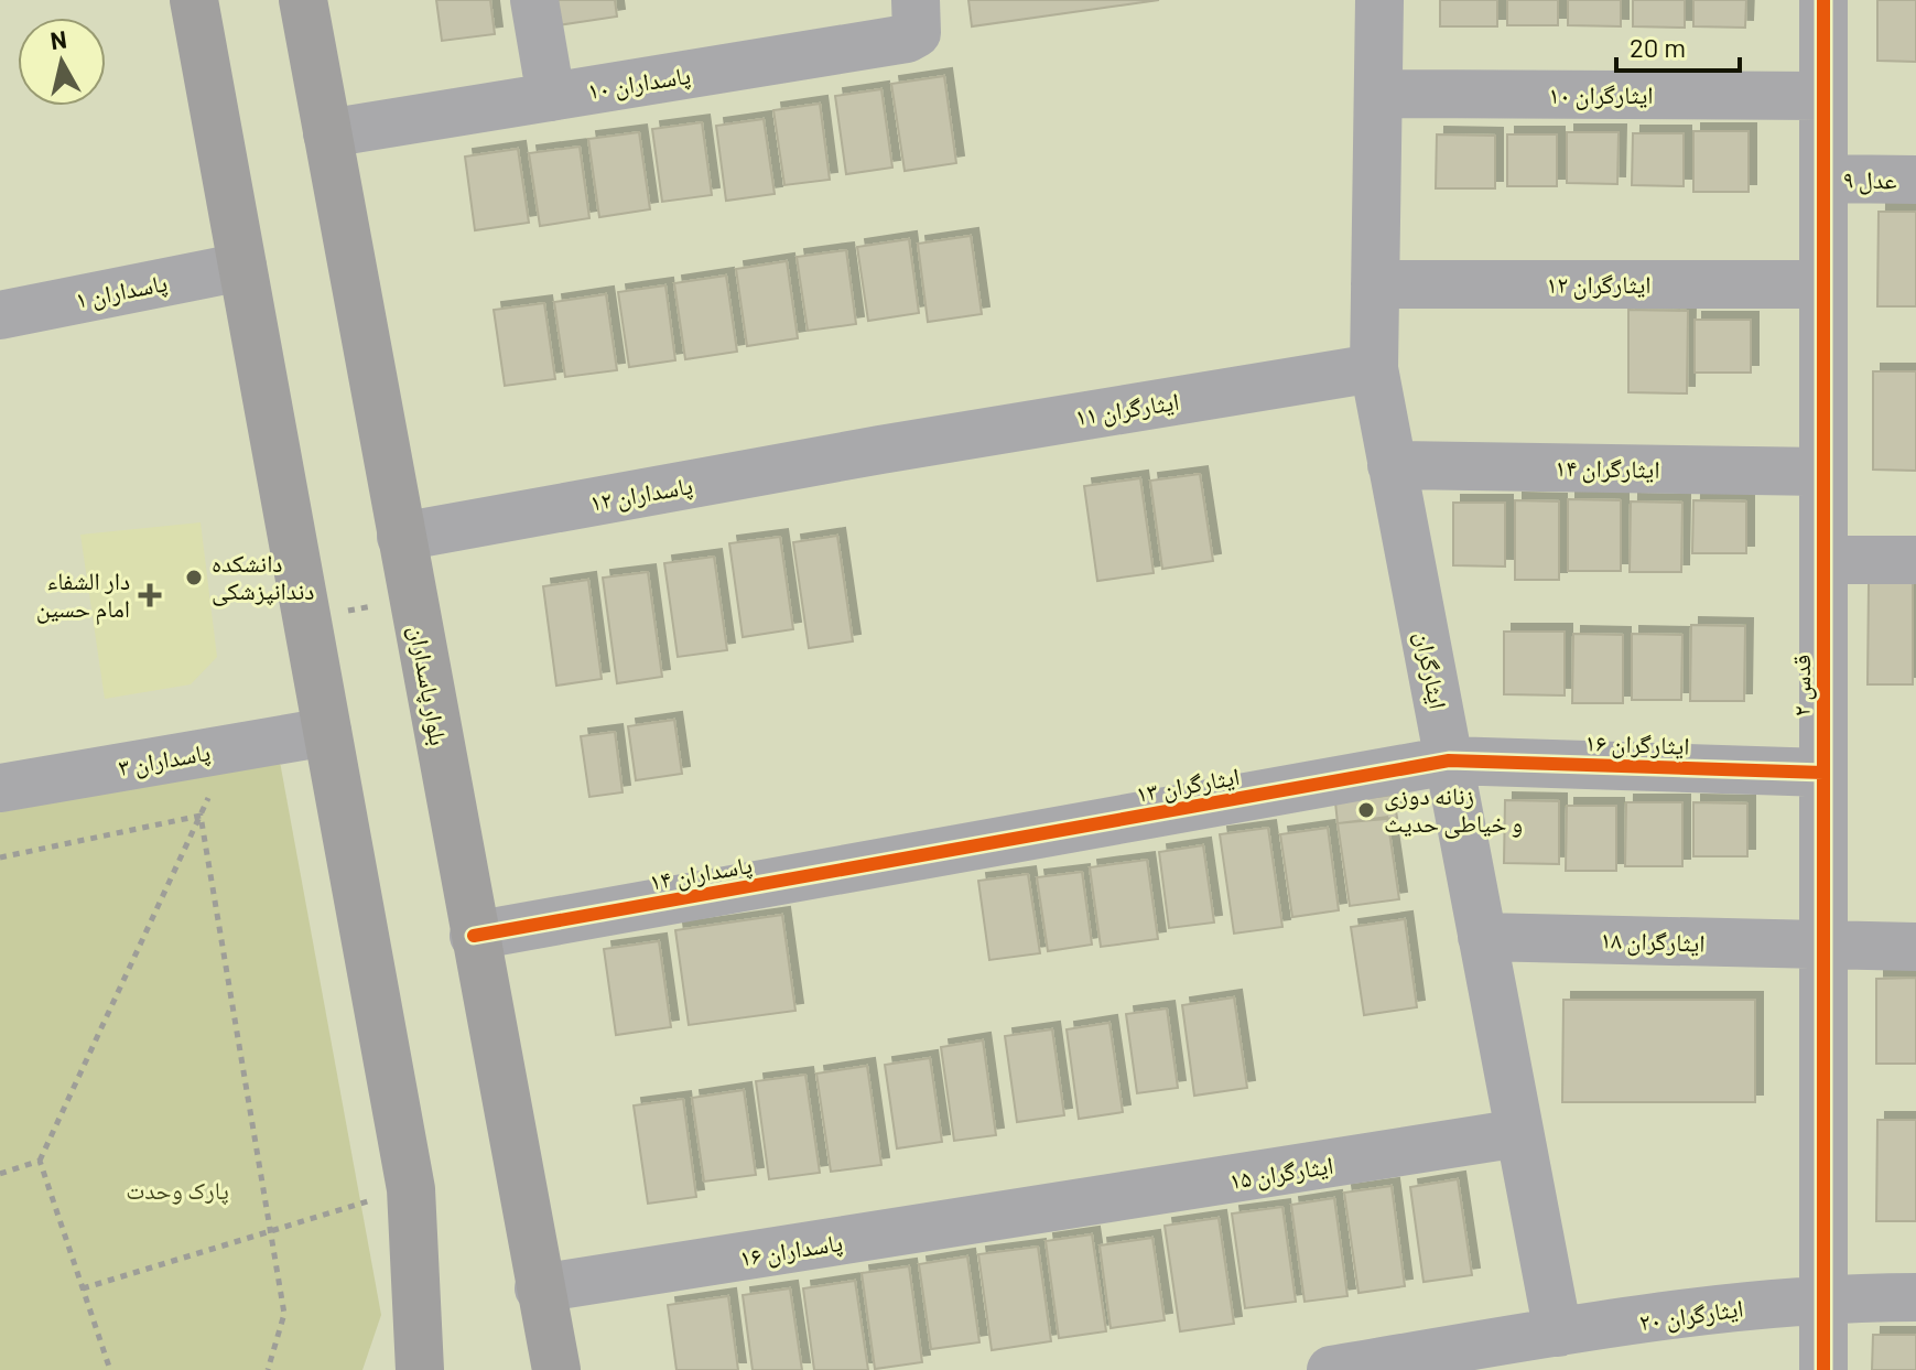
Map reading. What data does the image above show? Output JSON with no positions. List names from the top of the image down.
{
  "streets": {
    "main road": ["بلوار پاسداران"],
    "street": [
      "پاسداران ۱۰",
      "ایثارگران ۱۰",
      "عدل ۹",
      "ایثارگران ۱۲",
      "پاسداران ۱",
      "ایثارگران ۱۱",
      "ایثارگران ۱۴",
      "پاسداران ۱۲",
      "ایثارگران",
      "قدس ۲",
      "ایثارگران ۱۶",
      "پاسداران ۳",
      "ایثارگران ۱۳",
      "پاسداران ۱۴",
      "ایثارگران ۱۸",
      "ایثارگران ۱۵",
      "پاسداران ۱۶",
      "ایثارگران ۲۰"
    ]
  },
  "crossings": [
    ["پاسداران ۱۰", "بلوار پاسداران"],
    ["ایثارگران ۱۰", "ایثارگران"],
    ["ایثارگران ۱۰", "قدس ۲"],
    ["عدل ۹", "قدس ۲"],
    ["ایثارگران ۱۲", "ایثارگران"],
    ["ایثارگران ۱۲", "قدس ۲"],
    ["ایثارگران ۱۱", "پاسداران ۱۲"],
    ["ایثارگران ۱۱", "ایثارگران"],
    ["ایثارگران ۱۴", "ایثارگران"],
    ["ایثارگران ۱۴", "قدس ۲"],
    ["پاسداران ۱۲", "بلوار پاسداران"],
    ["ایثارگران", "ایثارگران ۱۶"],
    ["ایثارگران", "ایثارگران ۱۳"],
    ["ایثارگران", "ایثارگران ۱۸"],
    ["ایثارگران", "ایثارگران ۱۵"],
    ["ایثارگران", "ایثارگران ۲۰"],
    ["بلوار پاسداران", "پاسداران ۱۴"],
    ["بلوار پاسداران", "پاسداران ۱۶"],
    ["قدس ۲", "ایثارگران ۱۶"],
    ["قدس ۲", "ایثارگران ۱۸"],
    ["قدس ۲", "ایثارگران ۲۰"],
    ["ایثارگران ۱۶", "ایثارگران ۱۳"],
    ["ایثارگران ۱۳", "پاسداران ۱۴"],
    ["ایثارگران ۱۵", "پاسداران ۱۶"]
  ],
  "parks": ["پارک وحدت"],
  "places": {
    "other": ["دانشکده دندانپزشکی", "زنانه دوزی و خیاطی حدیث"],
    "health": ["دار الشفاء امام حسین"]
  },
  "scale_bar": "20 m",
  "north": "top"
}
